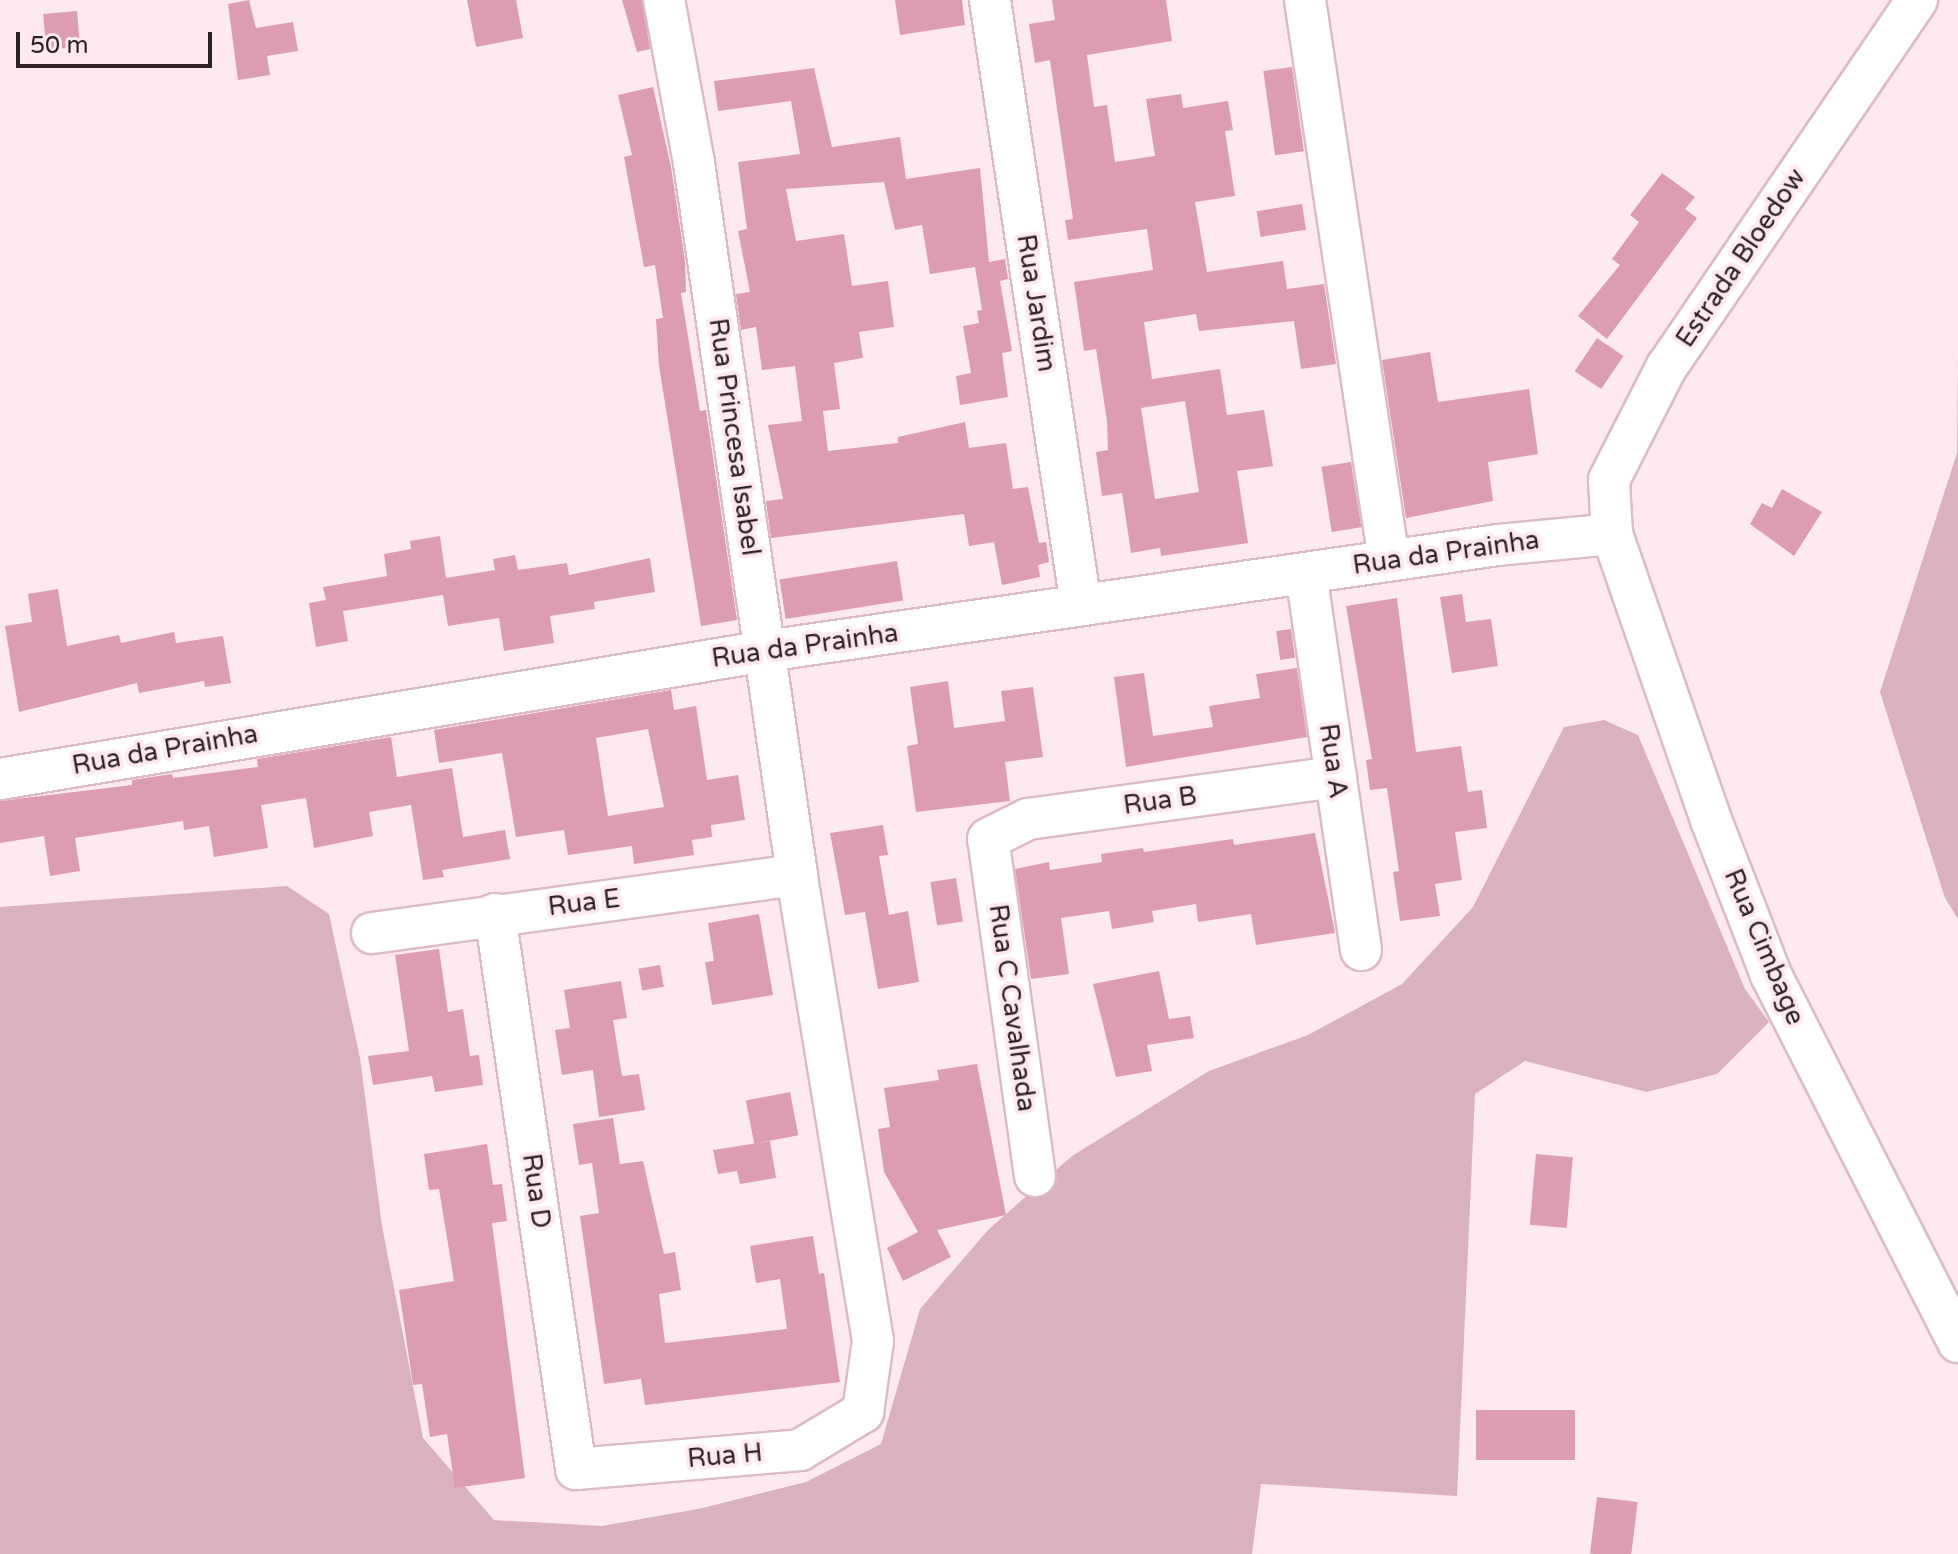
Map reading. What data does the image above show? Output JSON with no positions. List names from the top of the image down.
{
  "streets": {
    "street": [
      "Estrada Bloedow",
      "Rua Jardim",
      "Rua Princesa Isabel",
      "Rua da Prainha",
      "Rua A",
      "Rua B",
      "Rua E",
      "Rua Cimbage",
      "Rua C Cavalhada",
      "Rua D",
      "Rua H"
    ]
  },
  "crossings": [
    ["Estrada Bloedow", "Rua da Prainha"],
    ["Estrada Bloedow", "Rua Cimbage"],
    ["Rua Jardim", "Rua da Prainha"],
    ["Rua Princesa Isabel", "Rua da Prainha"],
    ["Rua Princesa Isabel", "Rua E"],
    ["Rua Princesa Isabel", "Rua H"],
    ["Rua da Prainha", "Rua A"],
    ["Rua da Prainha", "Rua Cimbage"],
    ["Rua A", "Rua B"],
    ["Rua B", "Rua C Cavalhada"],
    ["Rua E", "Rua D"],
    ["Rua E", "Rua H"],
    ["Rua D", "Rua H"]
  ],
  "scale_bar": "50 m"
}
